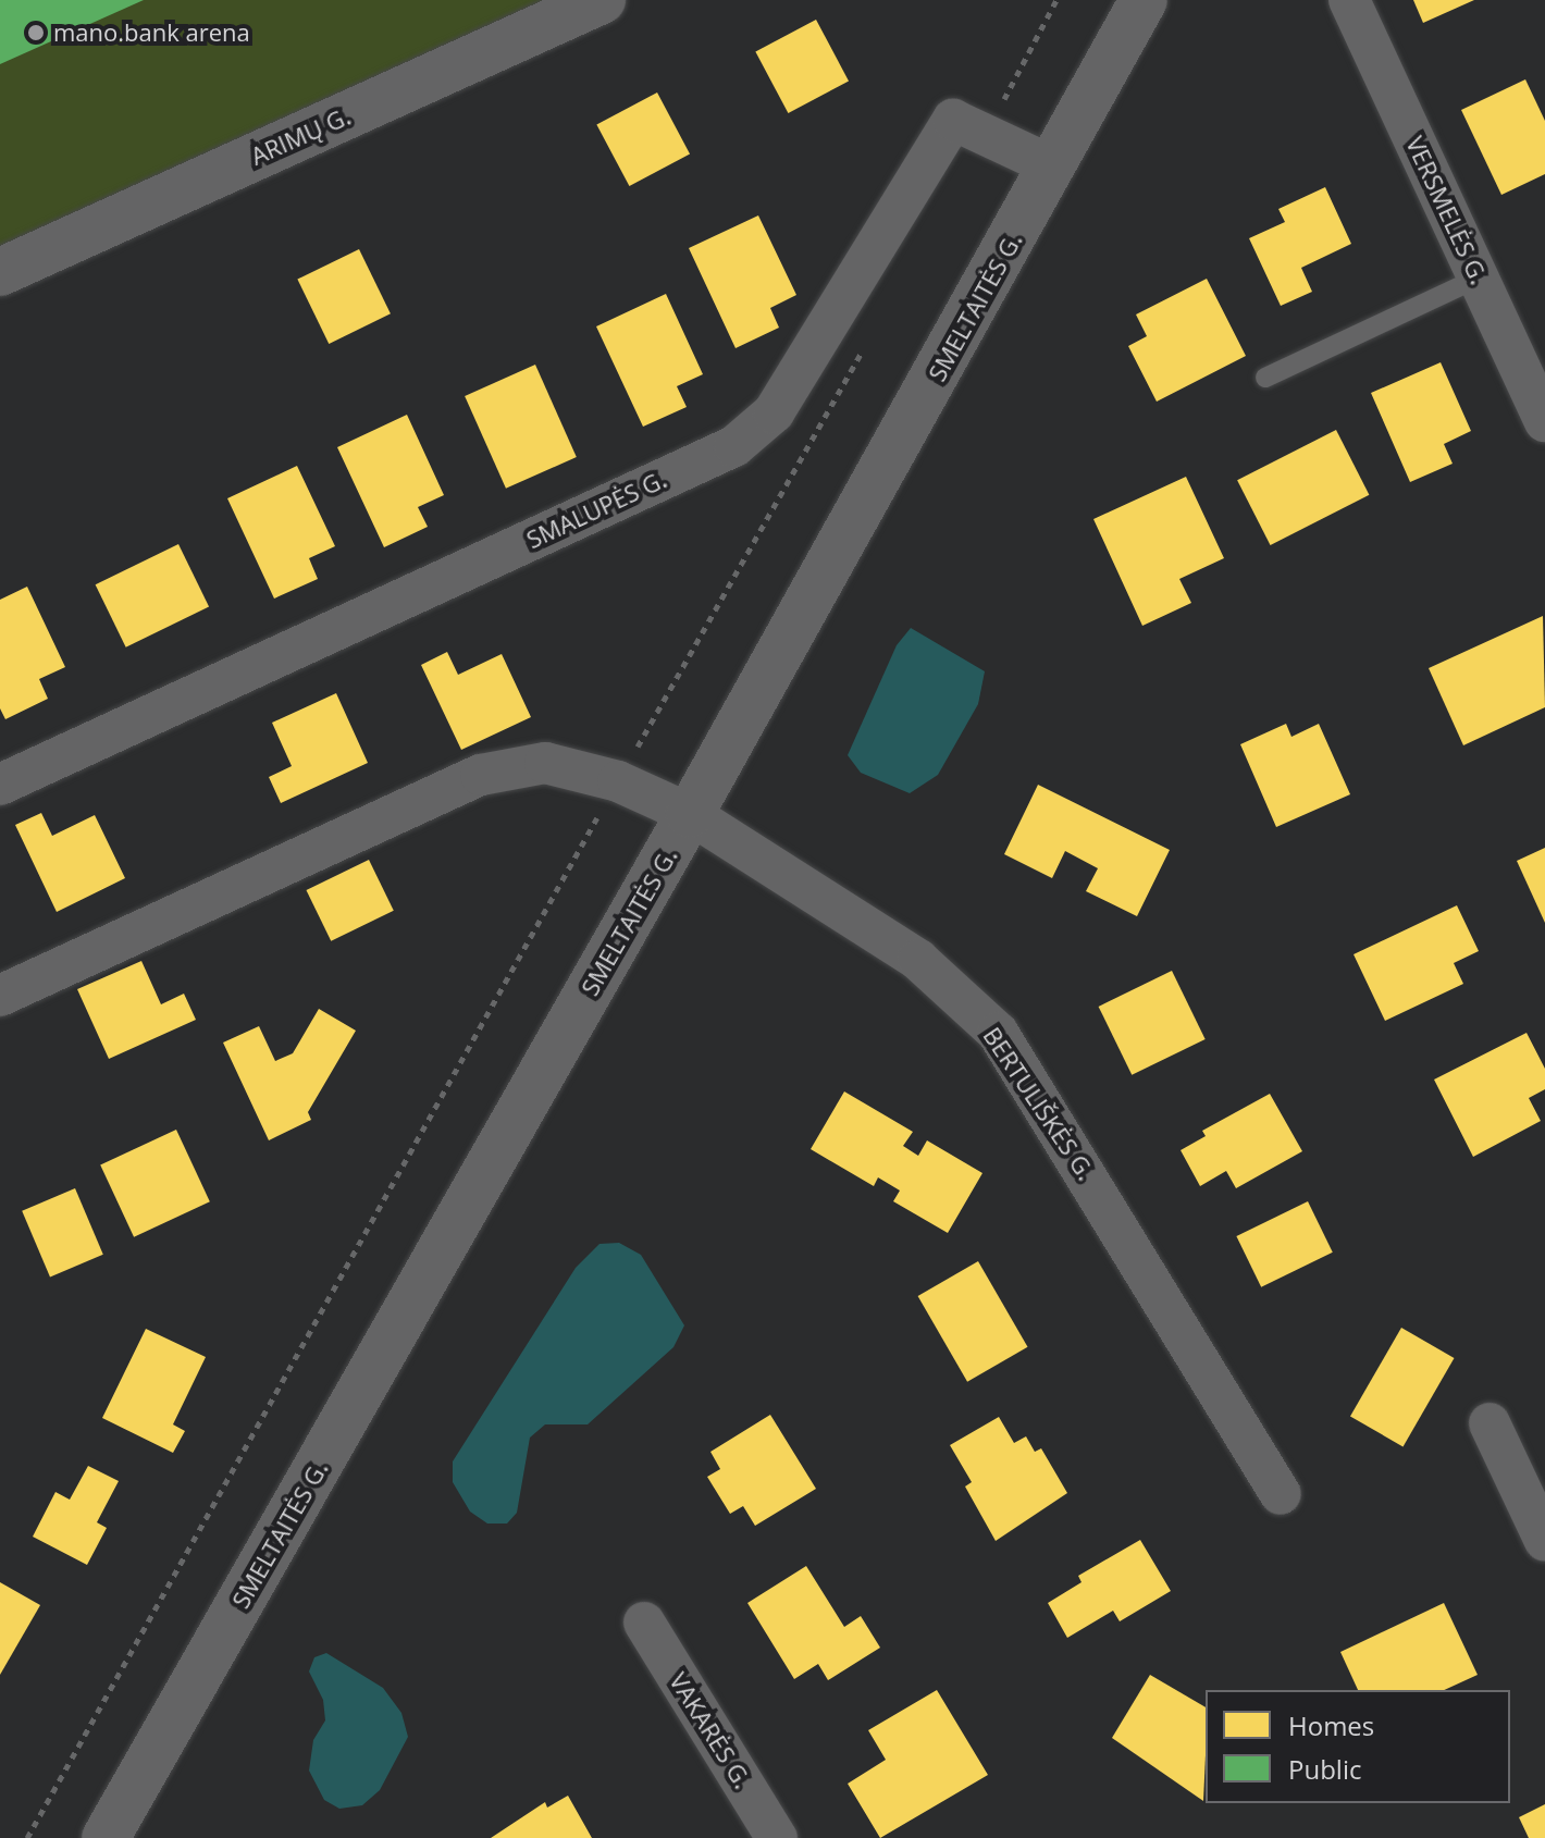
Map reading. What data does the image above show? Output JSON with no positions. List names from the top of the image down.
{
  "streets": {
    "main road": ["ARIMŲ G.", "SMELTAITĖS G."],
    "street": [
      "VERSMELĖS G.",
      "SMALUPĖS G.",
      "BERTULIŠKĖS G.",
      "VAKARĖS G."
    ]
  },
  "crossings": [
    ["SMELTAITĖS G.", "SMALUPĖS G."],
    ["SMELTAITĖS G.", "BERTULIŠKĖS G."]
  ],
  "places": ["mano.bank arena"],
  "legend": ["Homes", "Public"]
}
